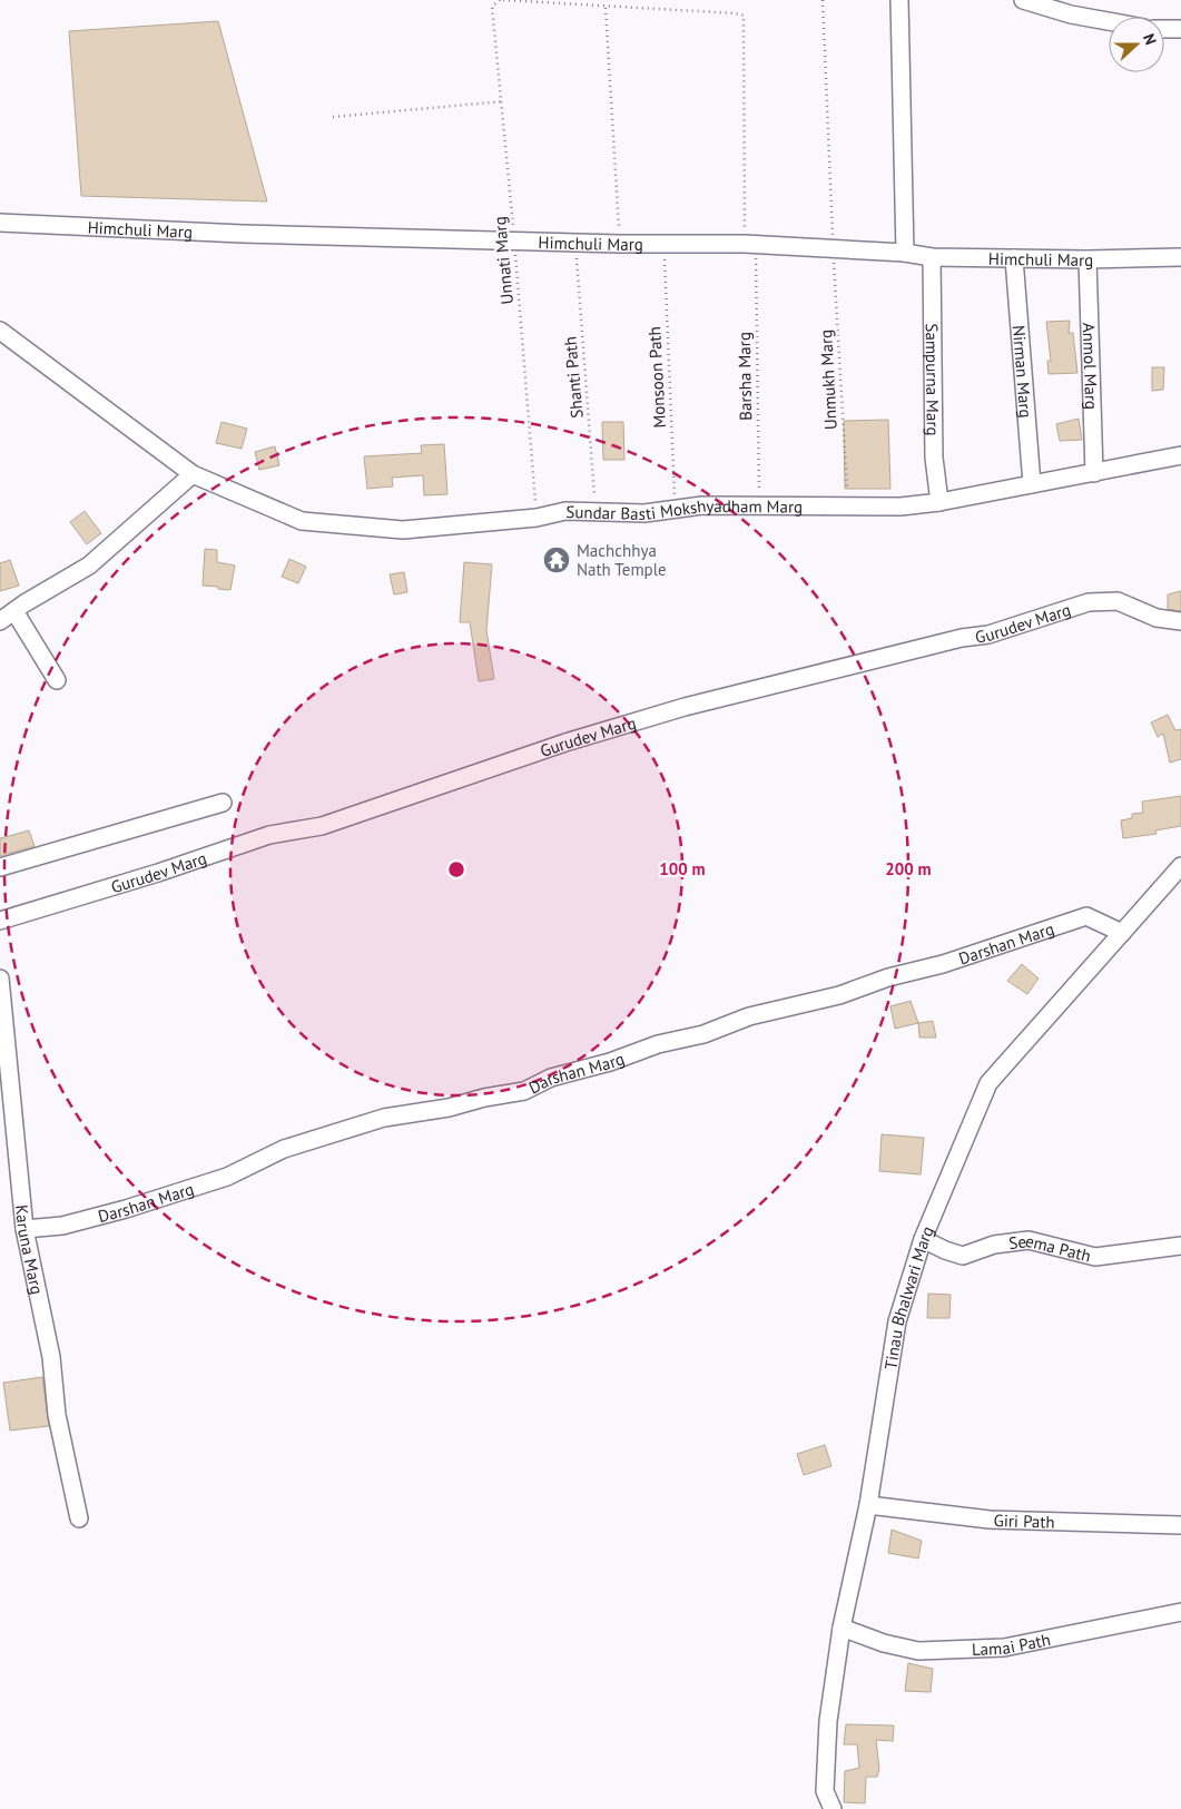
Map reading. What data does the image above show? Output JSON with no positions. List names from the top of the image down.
{
  "streets": {
    "street": [
      "Himchuli Marg",
      "Anmol Marg",
      "Nirman Marg",
      "Sampurna Marg",
      "Sundar Basti Mokshyadham Marg",
      "Gurudev Marg",
      "Darshan Marg",
      "Karuna Marg",
      "Seema Path",
      "Tinau Bhalwari Marg",
      "Giri Path",
      "Lamai Path"
    ],
    "path": [
      "Unnati Marg",
      "Barsha Marg",
      "Shanti Path",
      "Monsoon Path",
      "Unmukh Marg"
    ]
  },
  "crossings": [
    ["Himchuli Marg", "Unnati Marg"],
    ["Himchuli Marg", "Anmol Marg"],
    ["Himchuli Marg", "Nirman Marg"],
    ["Himchuli Marg", "Barsha Marg"],
    ["Himchuli Marg", "Shanti Path"],
    ["Himchuli Marg", "Monsoon Path"],
    ["Himchuli Marg", "Unmukh Marg"],
    ["Himchuli Marg", "Sampurna Marg"],
    ["Unnati Marg", "Sundar Basti Mokshyadham Marg"],
    ["Anmol Marg", "Sundar Basti Mokshyadham Marg"],
    ["Nirman Marg", "Sundar Basti Mokshyadham Marg"],
    ["Barsha Marg", "Sundar Basti Mokshyadham Marg"],
    ["Shanti Path", "Sundar Basti Mokshyadham Marg"],
    ["Monsoon Path", "Sundar Basti Mokshyadham Marg"],
    ["Unmukh Marg", "Sundar Basti Mokshyadham Marg"],
    ["Sampurna Marg", "Sundar Basti Mokshyadham Marg"],
    ["Darshan Marg", "Karuna Marg"],
    ["Darshan Marg", "Tinau Bhalwari Marg"],
    ["Seema Path", "Tinau Bhalwari Marg"],
    ["Tinau Bhalwari Marg", "Giri Path"],
    ["Tinau Bhalwari Marg", "Lamai Path"]
  ],
  "places": {
    "temple": ["Machchhya Nath Temple"]
  },
  "north": "right",
  "rings": ["100 m", "200 m"]
}
